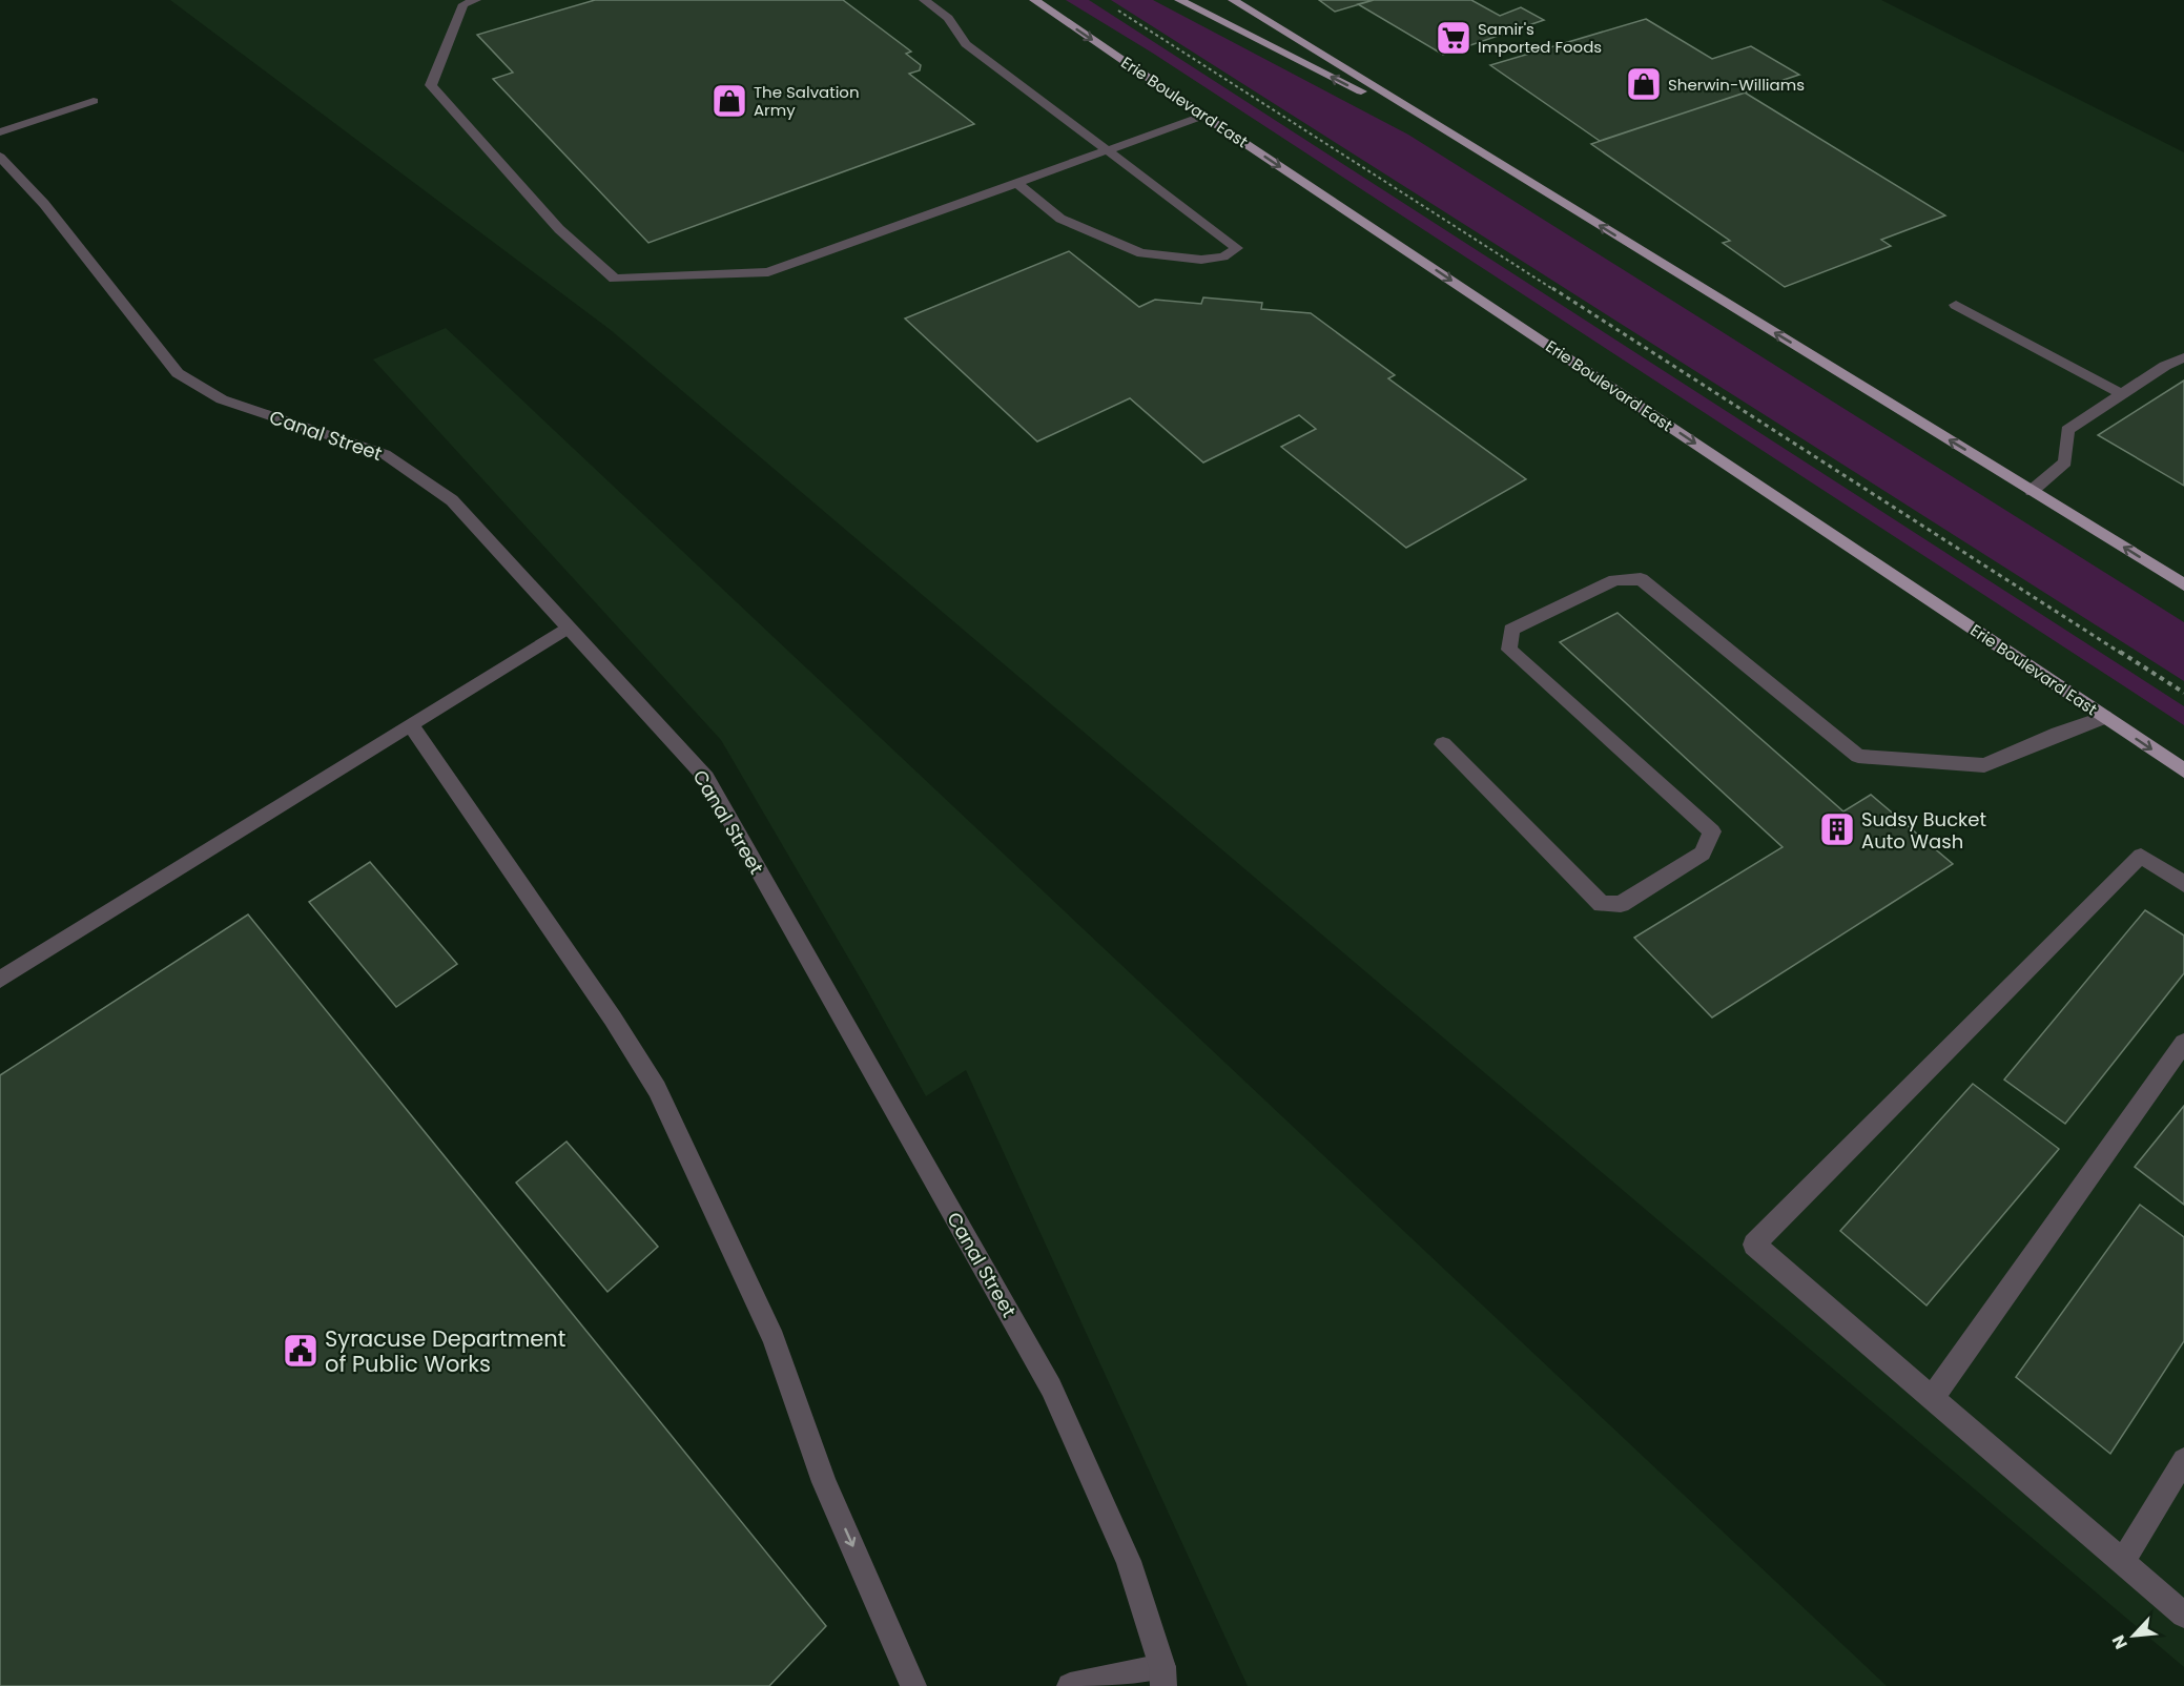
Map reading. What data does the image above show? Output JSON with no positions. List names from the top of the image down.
{
  "streets": {
    "main road": ["Erie Boulevard East"],
    "street": ["Canal Street"]
  },
  "places": {
    "supermarket": ["Samir's Imported Foods"],
    "shop": ["Sherwin-Williams", "The Salvation Army"],
    "building": ["Sudsy Bucket Auto Wash"],
    "public building": ["Syracuse Department of Public Works"]
  },
  "north": "bottom left"
}
